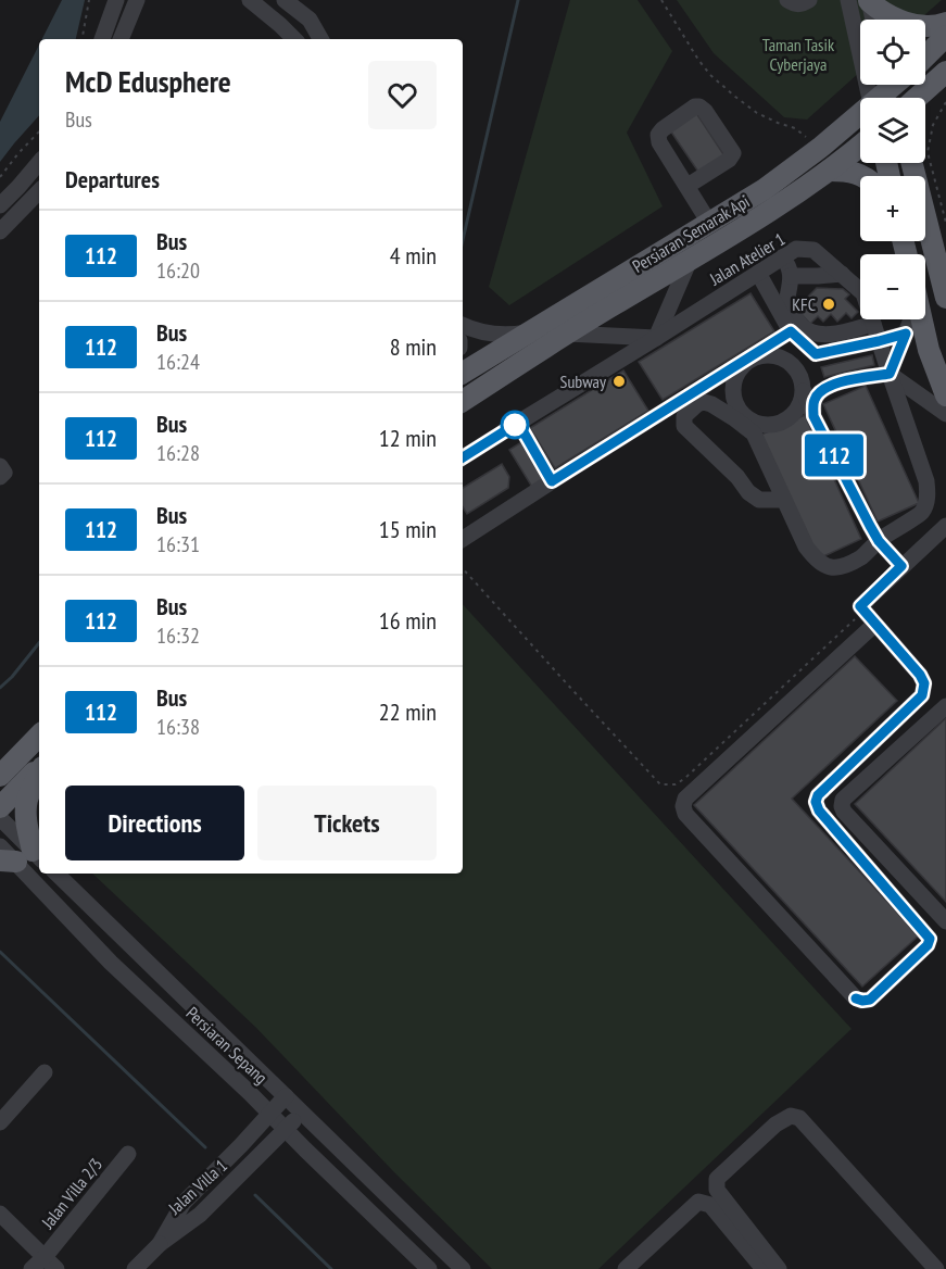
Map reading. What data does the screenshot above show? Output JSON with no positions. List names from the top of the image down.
{
  "streets": {
    "main road": ["Persiaran Semarak Api"],
    "street": [
      "Jalan Atelier 1",
      "Persiaran Sepang",
      "Jalan Villa 1",
      "Jalan Villa 2/3"
    ]
  },
  "crossings": [
    ["Persiaran Sepang", "Jalan Villa 1"]
  ],
  "parks": ["Taman Tasik Cyberjaya"],
  "places": ["KFC", "Subway"],
  "lines": ["bus line 112"],
  "page": {
    "on_map": "112",
    "map_buttons": ["+", "−"],
    "heading": [
      ["McD Edusphere", "Bus"],
      "Departures"
    ],
    "list": [
      {
        "mark": "112",
        "name": "Bus",
        "note": "16:20",
        "value": "4 min"
      },
      {
        "mark": "112",
        "name": "Bus",
        "note": "16:24",
        "value": "8 min"
      },
      {
        "mark": "112",
        "name": "Bus",
        "note": "16:28",
        "value": "12 min"
      },
      {
        "mark": "112",
        "name": "Bus",
        "note": "16:31",
        "value": "15 min"
      },
      {
        "mark": "112",
        "name": "Bus",
        "note": "16:32",
        "value": "16 min"
      },
      {
        "mark": "112",
        "name": "Bus",
        "note": "16:38",
        "value": "22 min"
      }
    ],
    "buttons": ["Directions", "Tickets"]
  }
}
